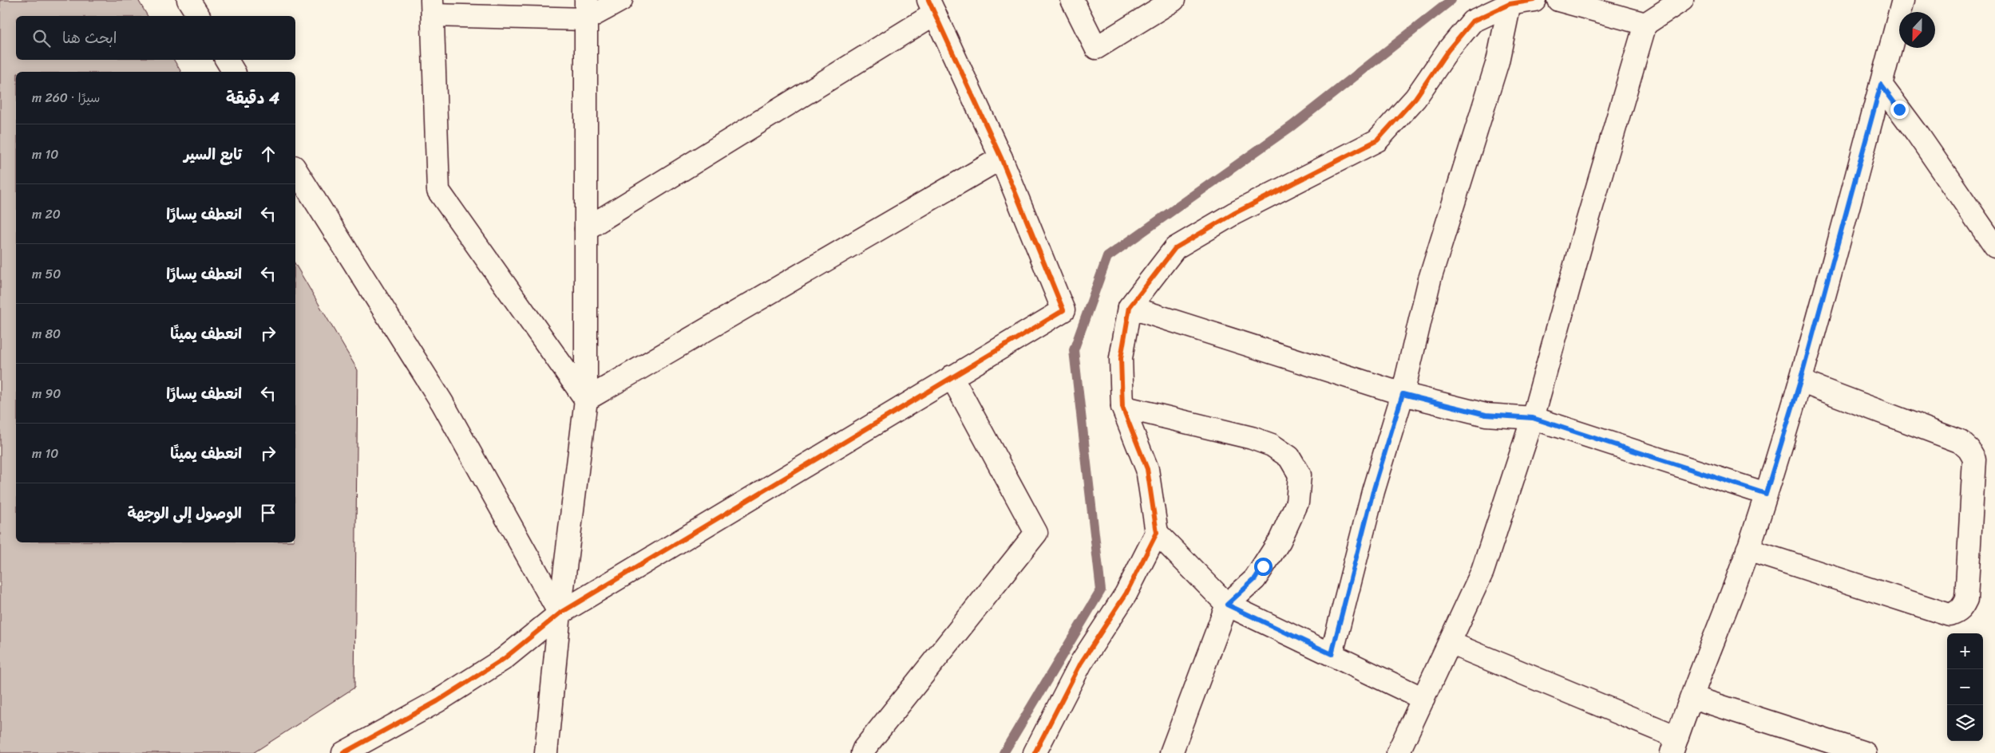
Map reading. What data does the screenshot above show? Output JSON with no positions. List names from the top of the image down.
{
  "north": "bottom",
  "page": {
    "search": "ابحث هنا",
    "heading": ["4 دقيقة", "سيرًا · 260 m"],
    "list": [
      ["تابع السير", "10 m"],
      ["انعطف يسارًا", "20 m"],
      ["انعطف يسارًا", "50 m"],
      ["انعطف يمينًا", "80 m"],
      ["انعطف يسارًا", "90 m"],
      ["انعطف يمينًا", "10 m"],
      "الوصول إلى الوجهة"
    ],
    "map_buttons": ["+", "−"]
  }
}
